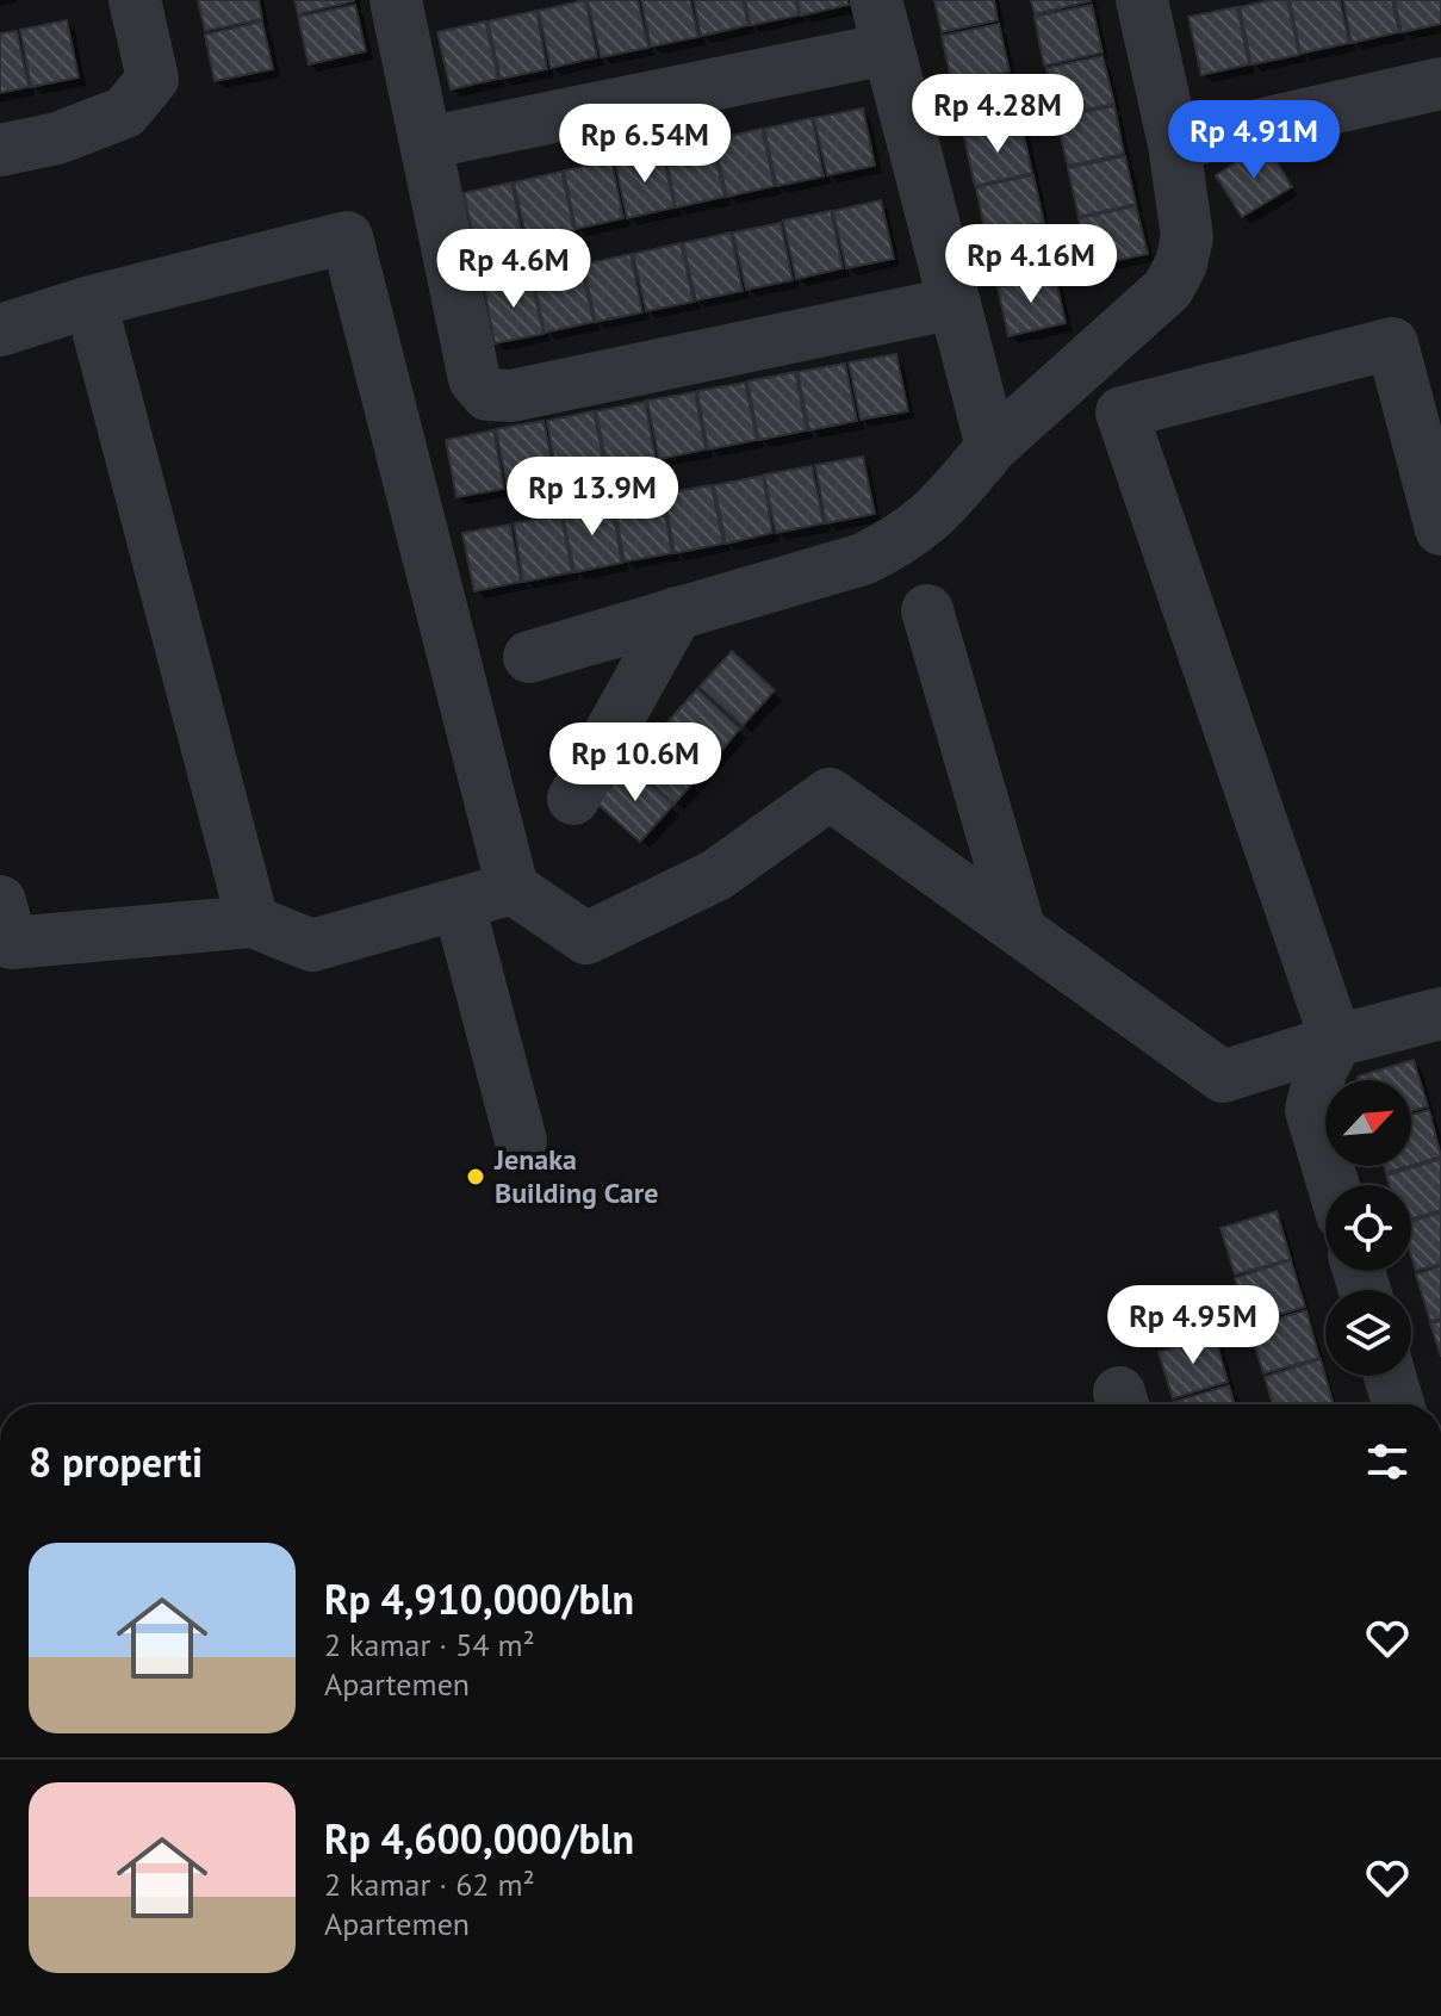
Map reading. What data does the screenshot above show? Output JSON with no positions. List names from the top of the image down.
{
  "places": ["Jenaka Building Care"],
  "north": "top right",
  "page": {
    "price": [
      "Rp 4.28M",
      "Rp 4.91M",
      "Rp 6.54M",
      "Rp 4.16M",
      "Rp 4.6M",
      "Rp 13.9M",
      "Rp 10.6M",
      "Rp 4.95M"
    ],
    "heading": "8 properti",
    "list": [
      {
        "name": "Rp 4,910,000/bln",
        "note": "2 kamar · 54 m² · Apartemen"
      },
      {
        "name": "Rp 4,600,000/bln",
        "note": "2 kamar · 62 m² · Apartemen"
      }
    ]
  }
}
